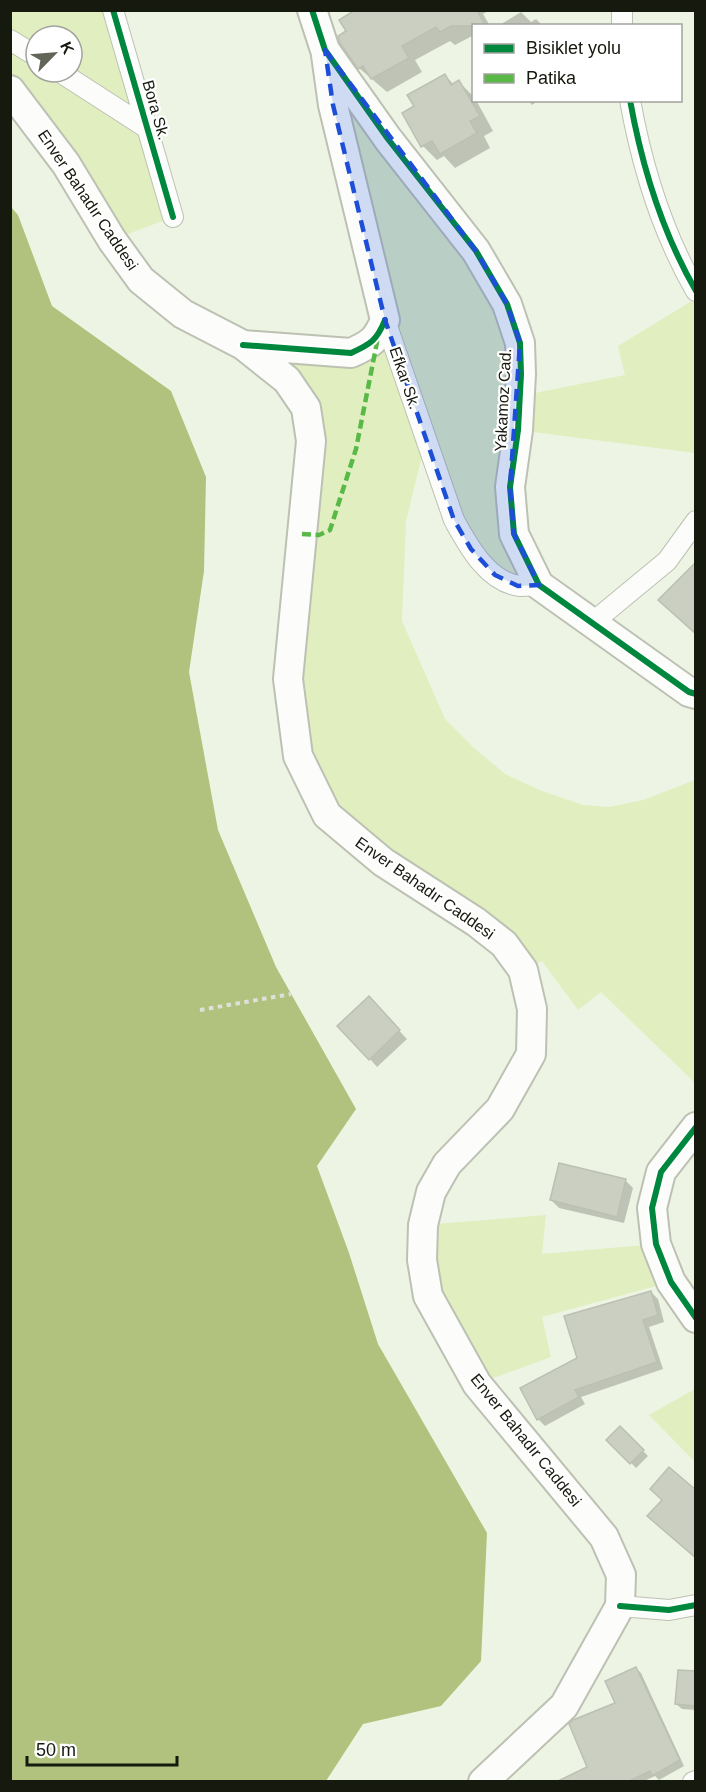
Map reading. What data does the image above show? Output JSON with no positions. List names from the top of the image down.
{
  "streets": {
    "main road": ["Enver Bahadır Caddesi", "Efkar Sk.", "Yakamoz Cad."],
    "street": ["Bora Sk."]
  },
  "crossings": [
    ["Efkar Sk.", "Yakamoz Cad."]
  ],
  "legend": ["Bisiklet yolu", "Patika"],
  "scale_bar": "50 m",
  "north": "top right"
}
